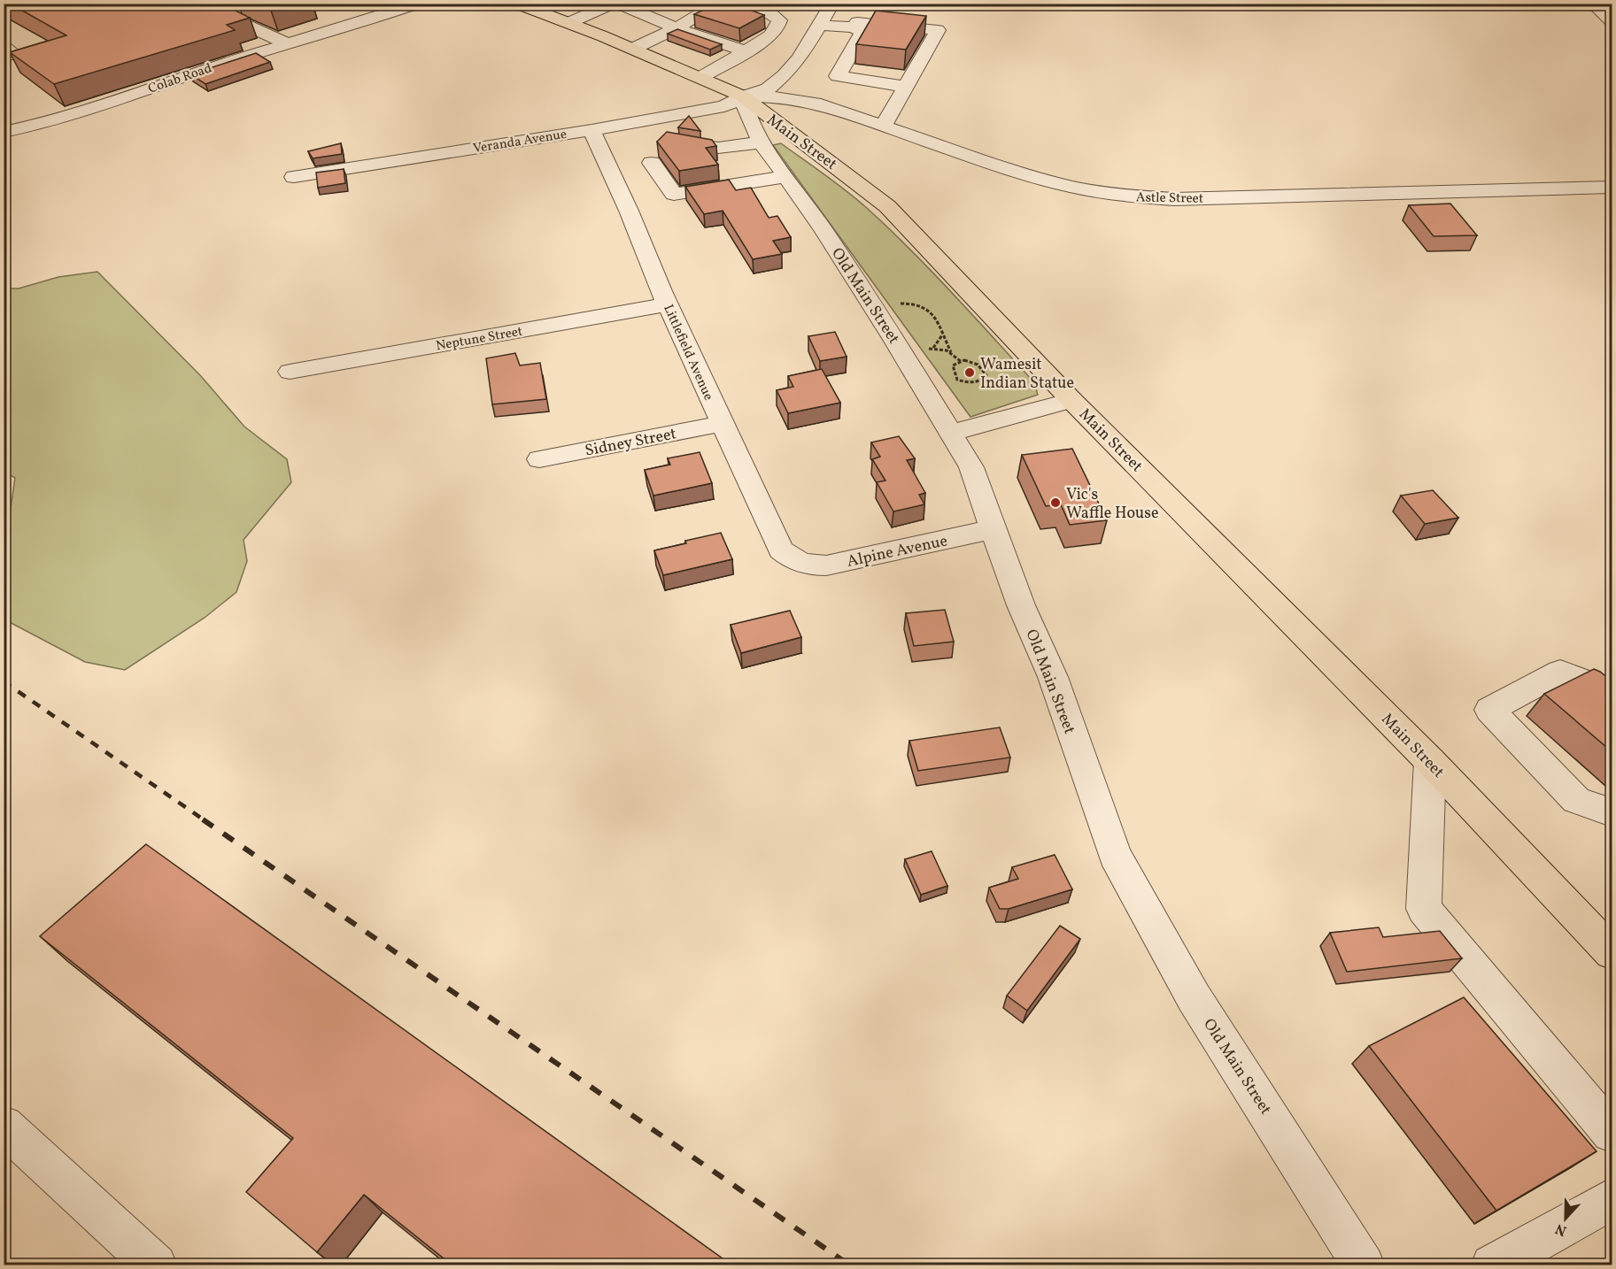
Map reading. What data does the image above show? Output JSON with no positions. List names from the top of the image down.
{
  "streets": {
    "main road": ["Main Street"],
    "street": [
      "Colab Road",
      "Veranda Avenue",
      "Astle Street",
      "Old Main Street",
      "Neptune Street",
      "Littlefield Avenue",
      "Sidney Street",
      "Alpine Avenue"
    ]
  },
  "crossings": [
    ["Veranda Avenue", "Main Street"],
    ["Veranda Avenue", "Astle Street"],
    ["Veranda Avenue", "Old Main Street"],
    ["Veranda Avenue", "Littlefield Avenue"],
    ["Main Street", "Astle Street"],
    ["Main Street", "Old Main Street"],
    ["Astle Street", "Old Main Street"],
    ["Old Main Street", "Alpine Avenue"],
    ["Neptune Street", "Littlefield Avenue"],
    ["Littlefield Avenue", "Sidney Street"],
    ["Littlefield Avenue", "Alpine Avenue"]
  ],
  "places": ["Wamesit Indian Statue", "Vic's Waffle House"],
  "north": "bottom"
}
